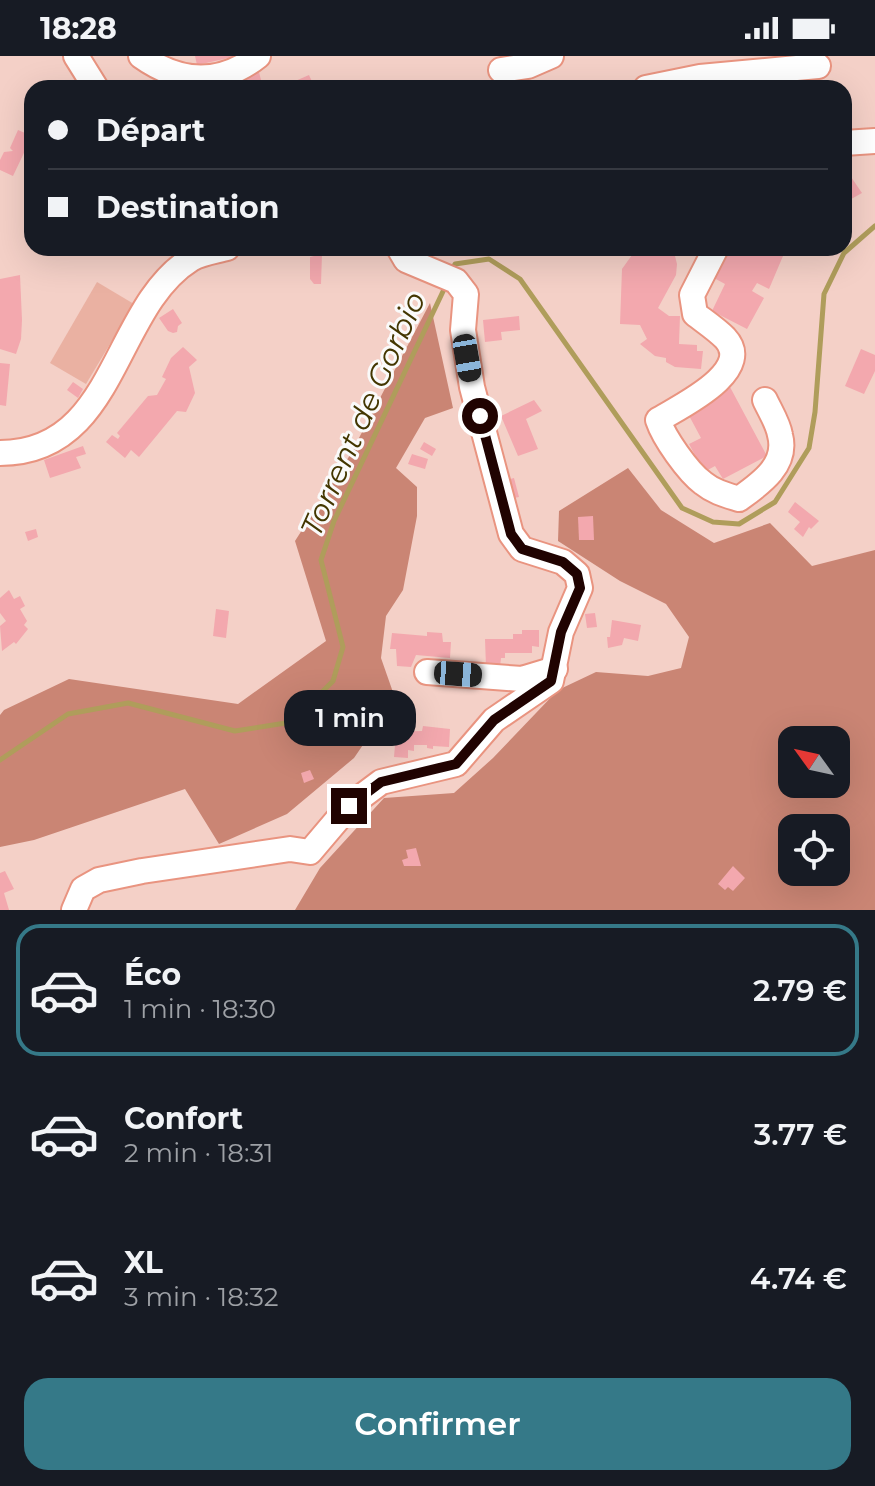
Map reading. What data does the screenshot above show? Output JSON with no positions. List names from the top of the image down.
{
  "water": ["Torrent de Gorbio"],
  "north": "top left",
  "page": {
    "status": "18:28",
    "banner": ["Départ", "Destination"],
    "bubble": "1 min",
    "list": [
      {
        "name": "Éco",
        "note": "1 min · 18:30",
        "value": "2.79 €"
      },
      {
        "name": "Confort",
        "note": "2 min · 18:31",
        "value": "3.77 €"
      },
      {
        "name": "XL",
        "note": "3 min · 18:32",
        "value": "4.74 €"
      }
    ],
    "buttons": "Confirmer"
  }
}
